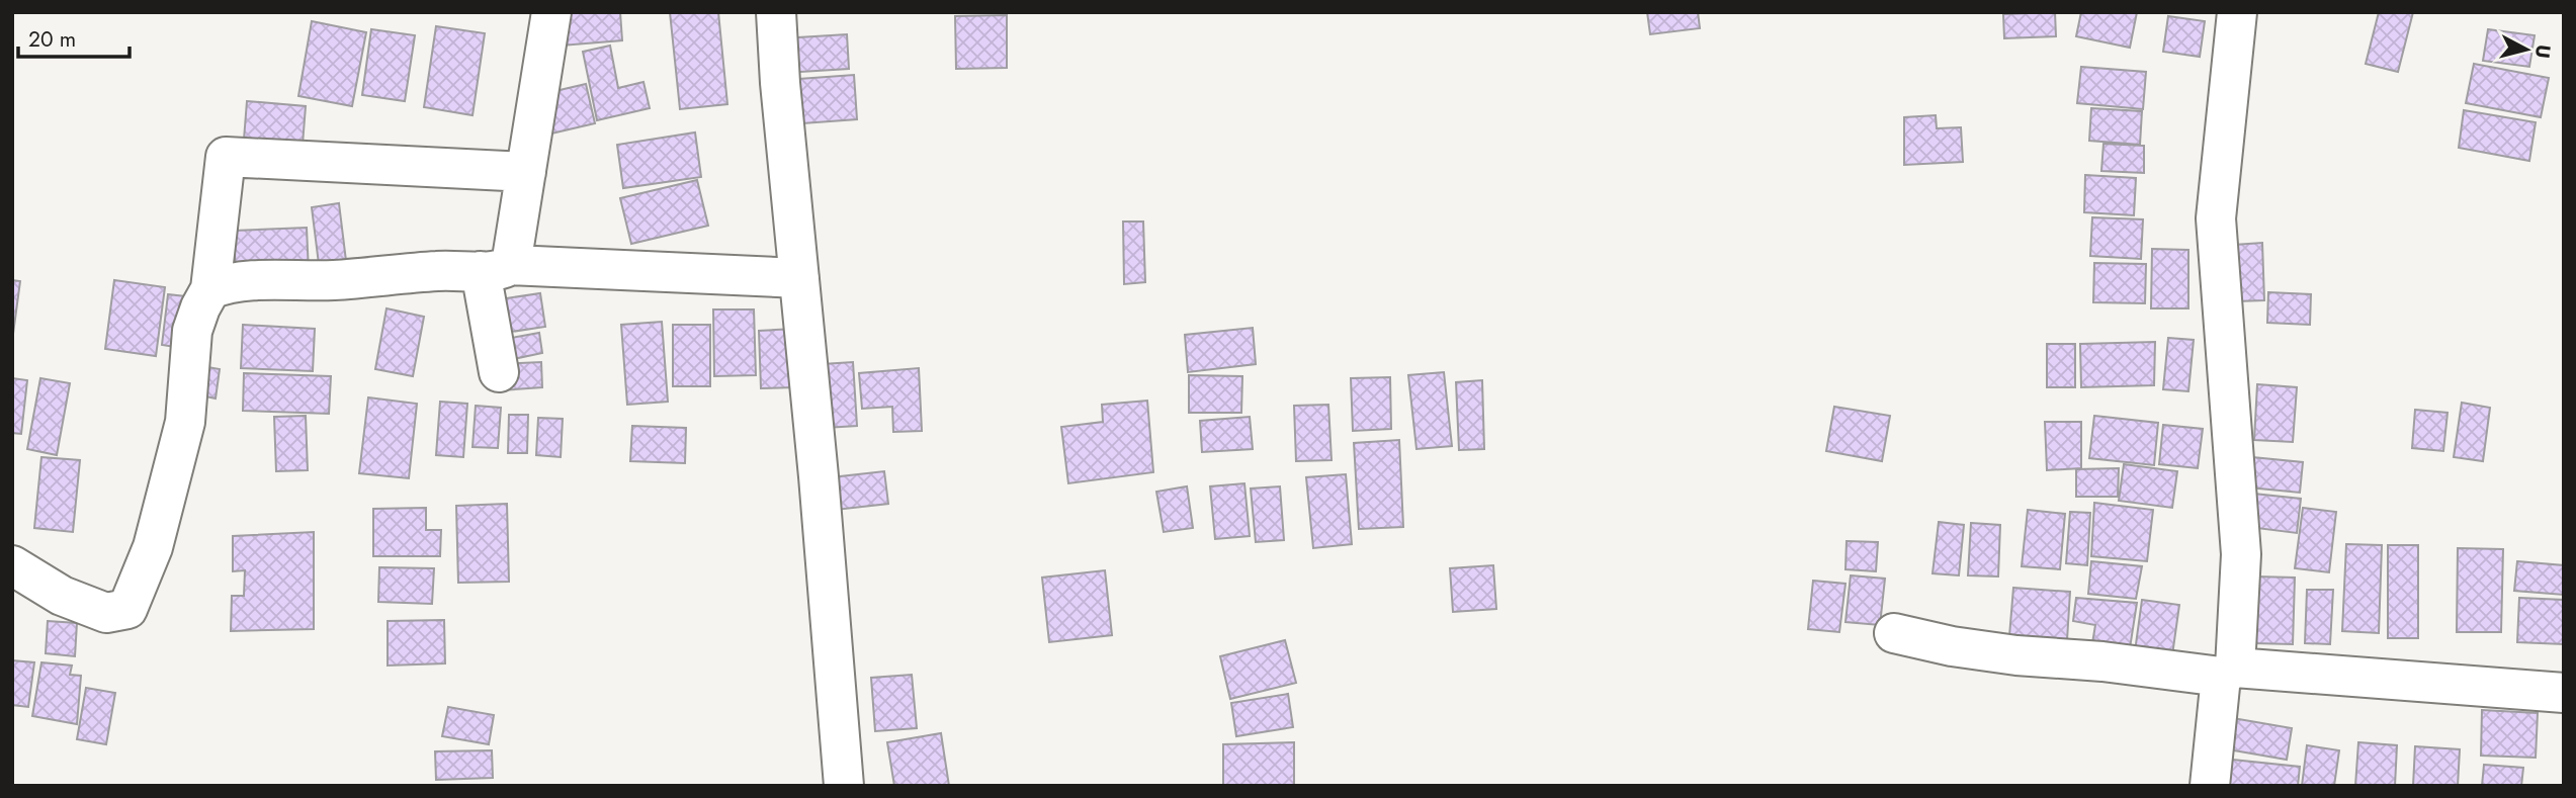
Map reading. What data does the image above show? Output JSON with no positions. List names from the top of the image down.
{
  "scale_bar": "20 m",
  "north": "right"
}
